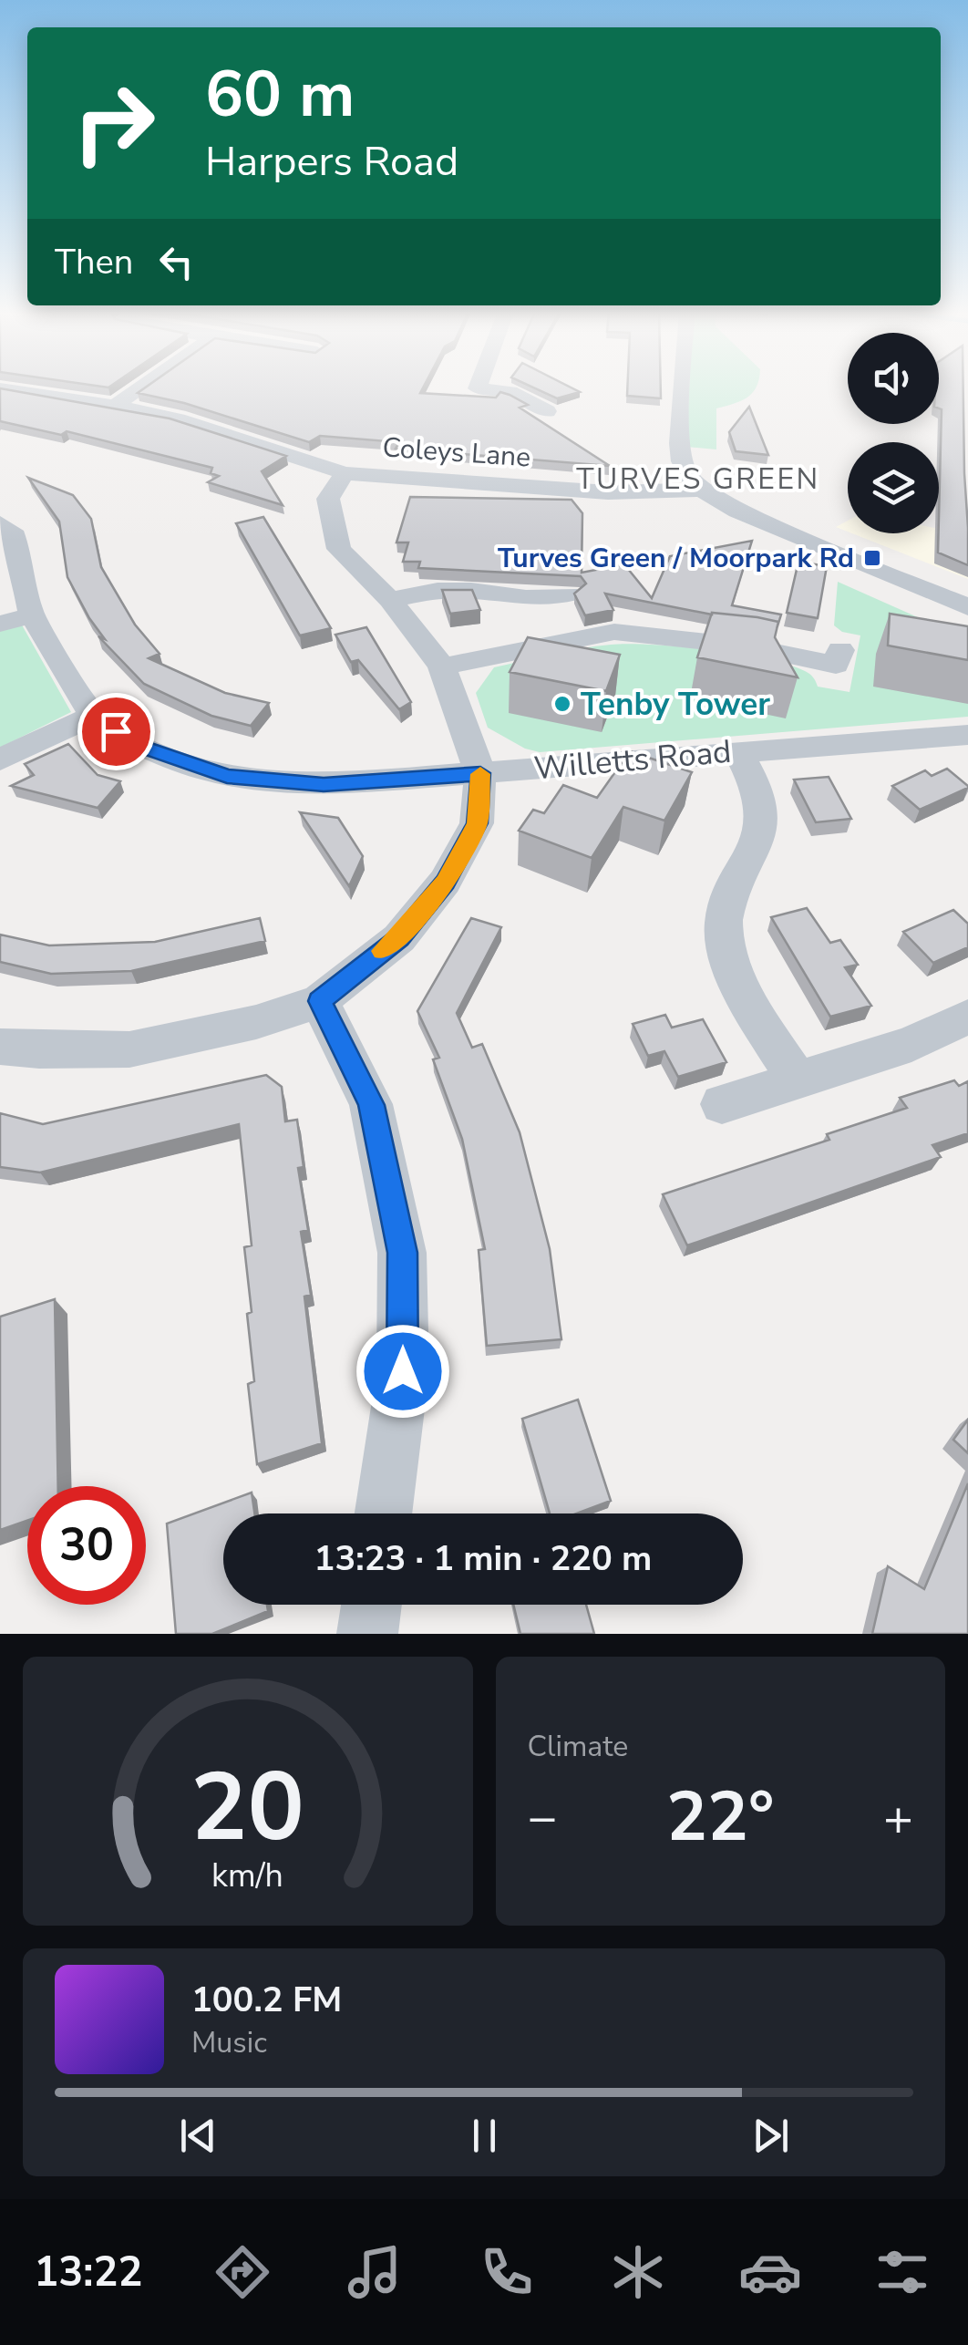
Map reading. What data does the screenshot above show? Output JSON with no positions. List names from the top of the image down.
{
  "streets": {
    "street": ["Coleys Lane", "Willetts Road"]
  },
  "districts": ["TURVES GREEN"],
  "places": {
    "transit": ["Turves Green / Moorpark Rd"],
    "other": ["Tenby Tower"]
  },
  "page": {
    "turn": ["60 m", "Harpers Road"],
    "then": "Then",
    "limit": "30",
    "trip": "13:23 · 1 min · 220 m",
    "tile": "Climate",
    "heat": ["−", "22°", "+"],
    "song": ["100.2 FM", "Music"],
    "tabs": "13:22",
    "gauge": ["20", "km/h"]
  }
}
